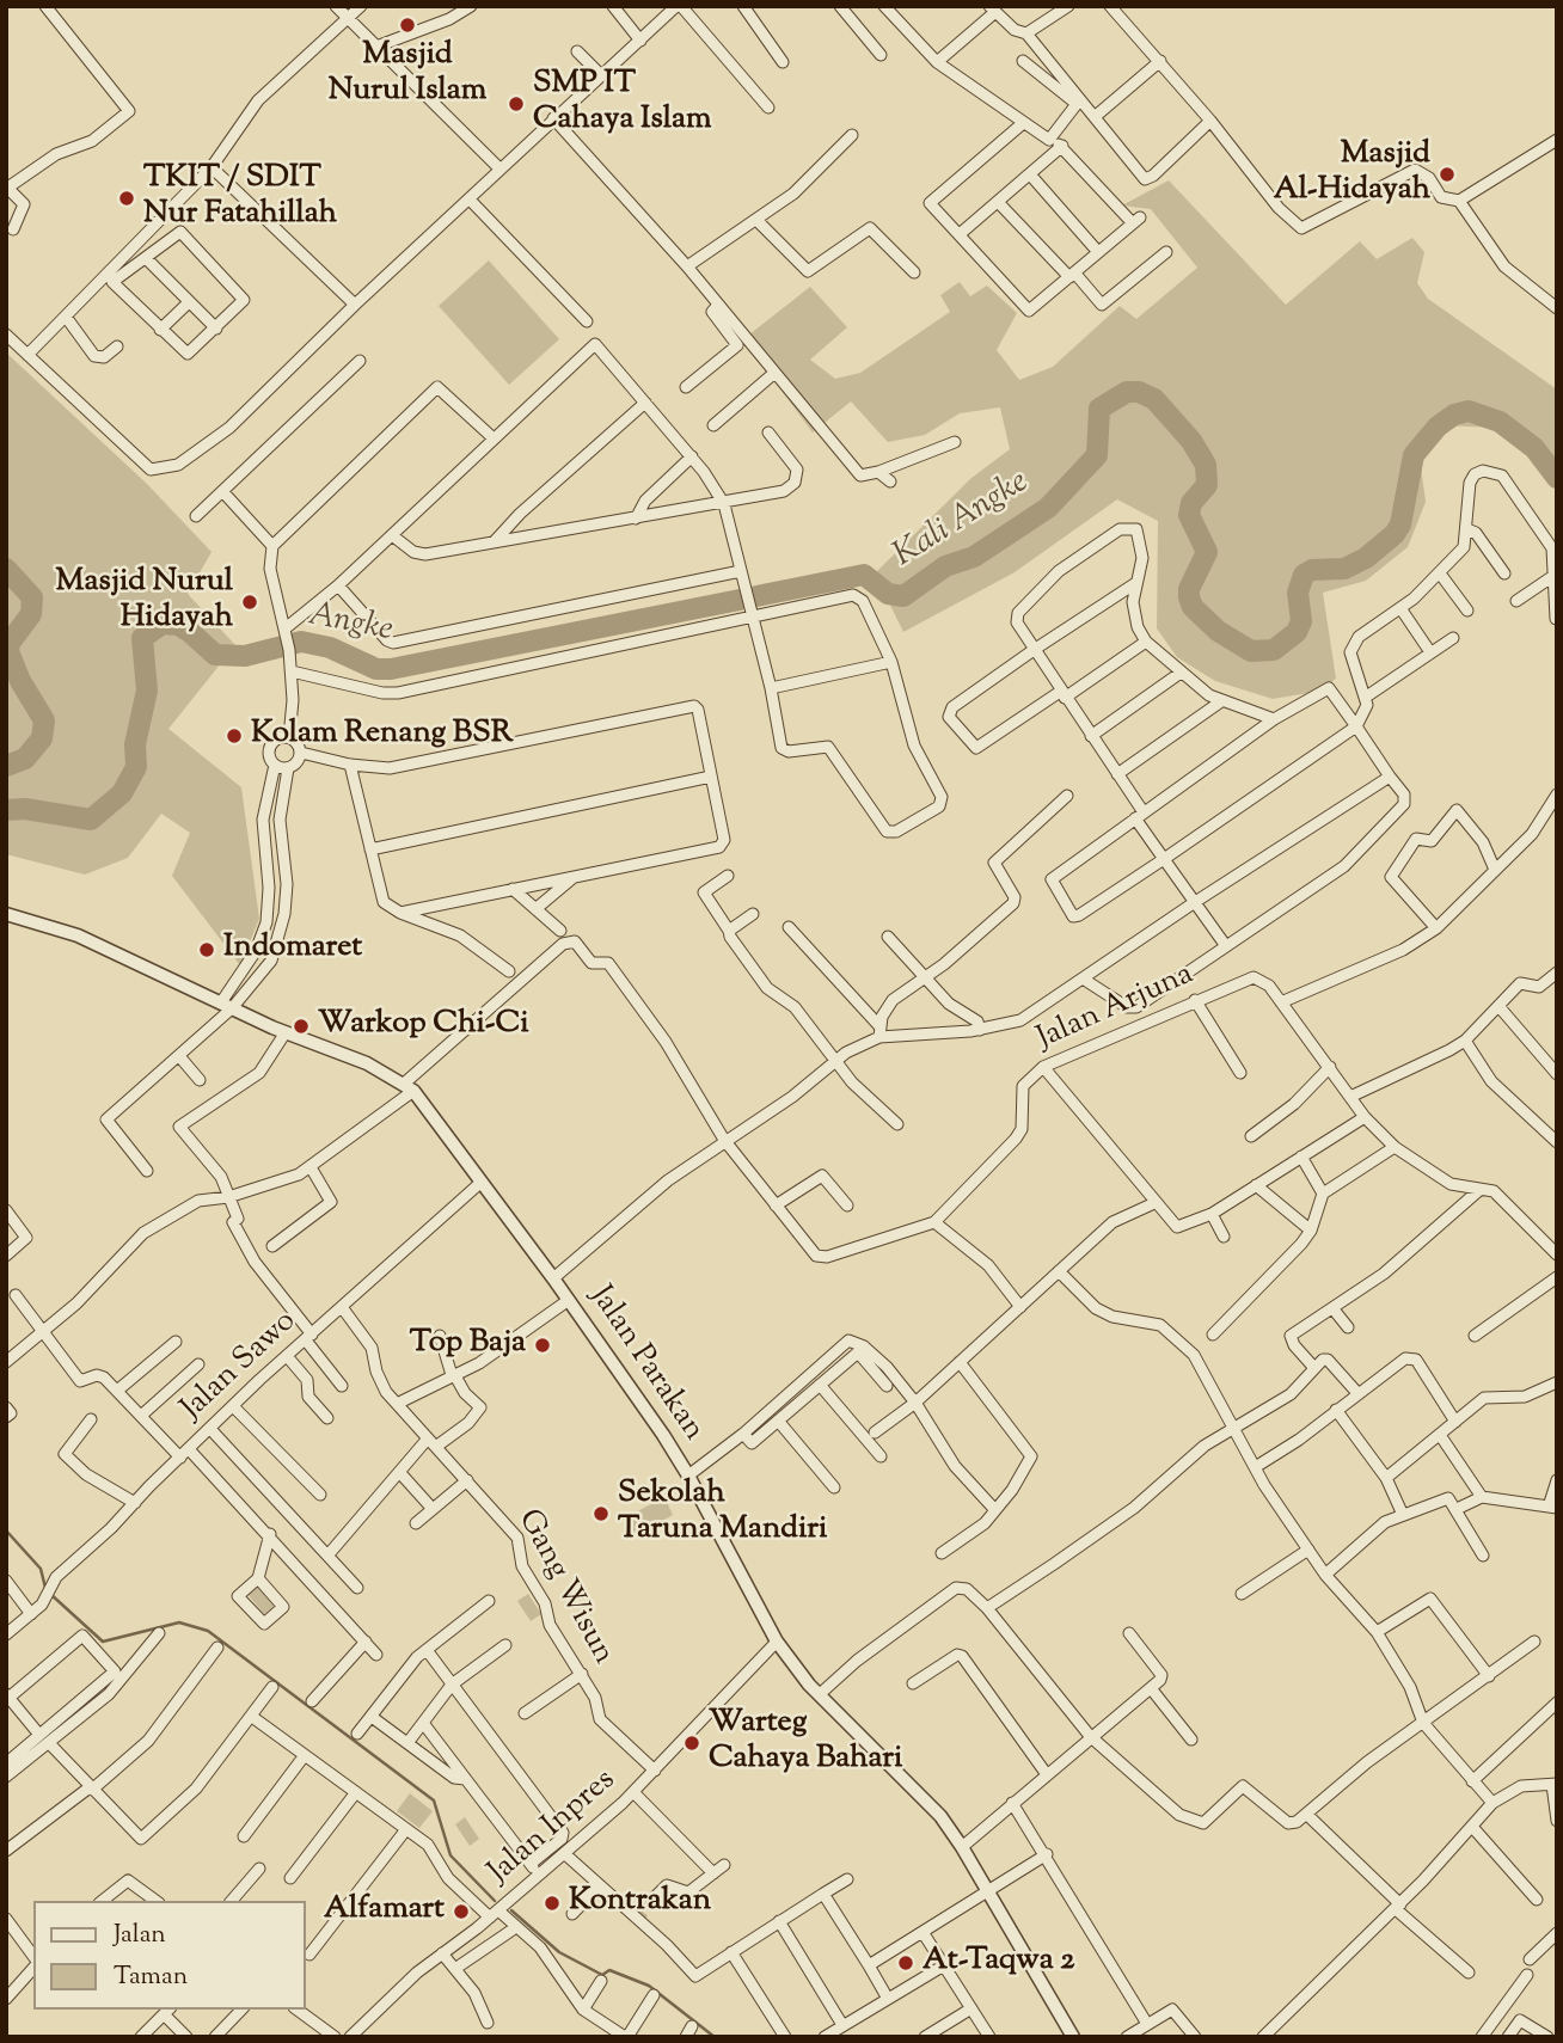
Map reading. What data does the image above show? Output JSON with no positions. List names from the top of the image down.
{
  "streets": {
    "street": [
      "Jalan Arjuna",
      "Jalan Parakan",
      "Jalan Sawo",
      "Gang Wisun",
      "Jalan Inpres"
    ]
  },
  "crossings": [
    ["Jalan Arjuna", "Jalan Parakan"],
    ["Jalan Parakan", "Jalan Sawo"],
    ["Jalan Parakan", "Jalan Inpres"],
    ["Jalan Sawo", "Gang Wisun"],
    ["Gang Wisun", "Jalan Inpres"]
  ],
  "water": ["Kali Angke", "Angke"],
  "places": [
    "Masjid Nurul Islam",
    "SMP IT Cahaya Islam",
    "Masjid Al-Hidayah",
    "TKIT / SDIT Nur Fatahillah",
    "Masjid Nurul Hidayah",
    "Kolam Renang BSR",
    "Indomaret",
    "Warkop Chi-Ci",
    "Top Baja",
    "Sekolah Taruna Mandiri",
    "Warteg Cahaya Bahari",
    "Kontrakan",
    "Alfamart",
    "At-Taqwa 2"
  ],
  "legend": ["Jalan", "Taman"]
}
